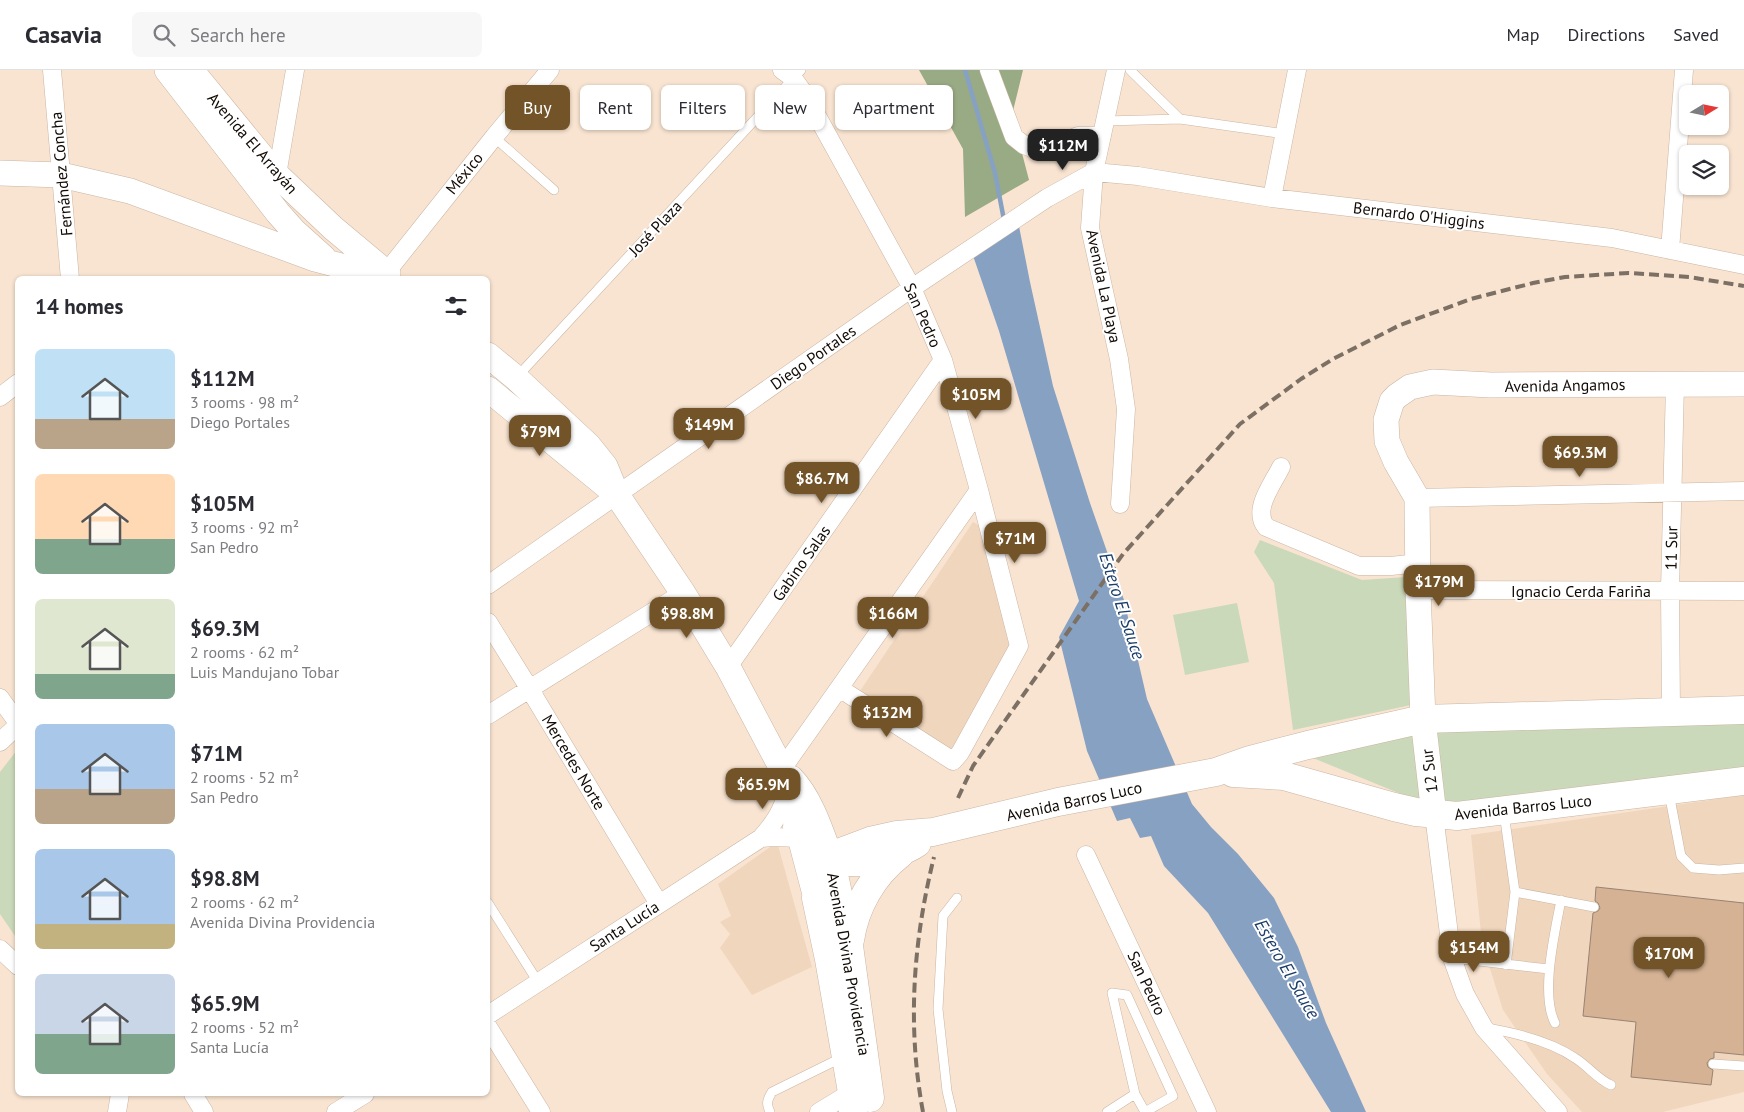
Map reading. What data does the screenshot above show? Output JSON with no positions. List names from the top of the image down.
{
  "streets": {
    "main road": ["Avenida Barros Luco", "Avenida Divina Providencia"],
    "street": [
      "Avenida El Arrayán",
      "México",
      "Fernández Concha",
      "Bernardo O'Higgins",
      "Avenida La Playa",
      "San Pedro",
      "Diego Portales",
      "Avenida Angamos",
      "11 Sur",
      "Gabino Salas",
      "Ignacio Cerda Fariña",
      "Mercedes Norte",
      "12 Sur",
      "Santa Lucía"
    ],
    "lane": ["José Plaza"]
  },
  "crossings": [
    ["Bernardo O'Higgins", "Avenida La Playa"],
    ["Bernardo O'Higgins", "Diego Portales"],
    ["José Plaza", "San Pedro"],
    ["José Plaza", "Avenida Divina Providencia"],
    ["Avenida La Playa", "Diego Portales"],
    ["San Pedro", "Diego Portales"],
    ["San Pedro", "Gabino Salas"],
    ["Diego Portales", "Avenida Divina Providencia"],
    ["Avenida Angamos", "11 Sur"],
    ["Avenida Angamos", "12 Sur"],
    ["11 Sur", "Ignacio Cerda Fariña"],
    ["11 Sur", "Avenida Barros Luco"],
    ["Gabino Salas", "Avenida Divina Providencia"],
    ["Ignacio Cerda Fariña", "12 Sur"],
    ["Mercedes Norte", "Santa Lucía"],
    ["12 Sur", "Avenida Barros Luco"],
    ["Avenida Barros Luco", "Avenida Divina Providencia"],
    ["Santa Lucía", "Avenida Divina Providencia"]
  ],
  "water": ["Estero El Sauce"],
  "north": "right",
  "page": {
    "header": "Casavia",
    "search": "Search here",
    "nav": ["Map", "Directions", "Saved"],
    "chip": [
      "Buy",
      "Rent",
      "Filters",
      "New",
      "Apartment"
    ],
    "price": [
      "$112M",
      "$105M",
      "$149M",
      "$79M",
      "$69.3M",
      "$86.7M",
      "$71M",
      "$179M",
      "$98.8M",
      "$166M",
      "$132M",
      "$65.9M",
      "$154M",
      "$170M"
    ],
    "heading": "14 homes",
    "list": [
      {
        "name": "$112M",
        "note": "3 rooms · 98 m² · Diego Portales"
      },
      {
        "name": "$105M",
        "note": "3 rooms · 92 m² · San Pedro"
      },
      {
        "name": "$69.3M",
        "note": "2 rooms · 62 m² · Luis Mandujano Tobar"
      },
      {
        "name": "$71M",
        "note": "2 rooms · 52 m² · San Pedro"
      },
      {
        "name": "$98.8M",
        "note": "2 rooms · 62 m² · Avenida Divina Providencia"
      },
      {
        "name": "$65.9M",
        "note": "2 rooms · 52 m² · Santa Lucía"
      }
    ]
  }
}
